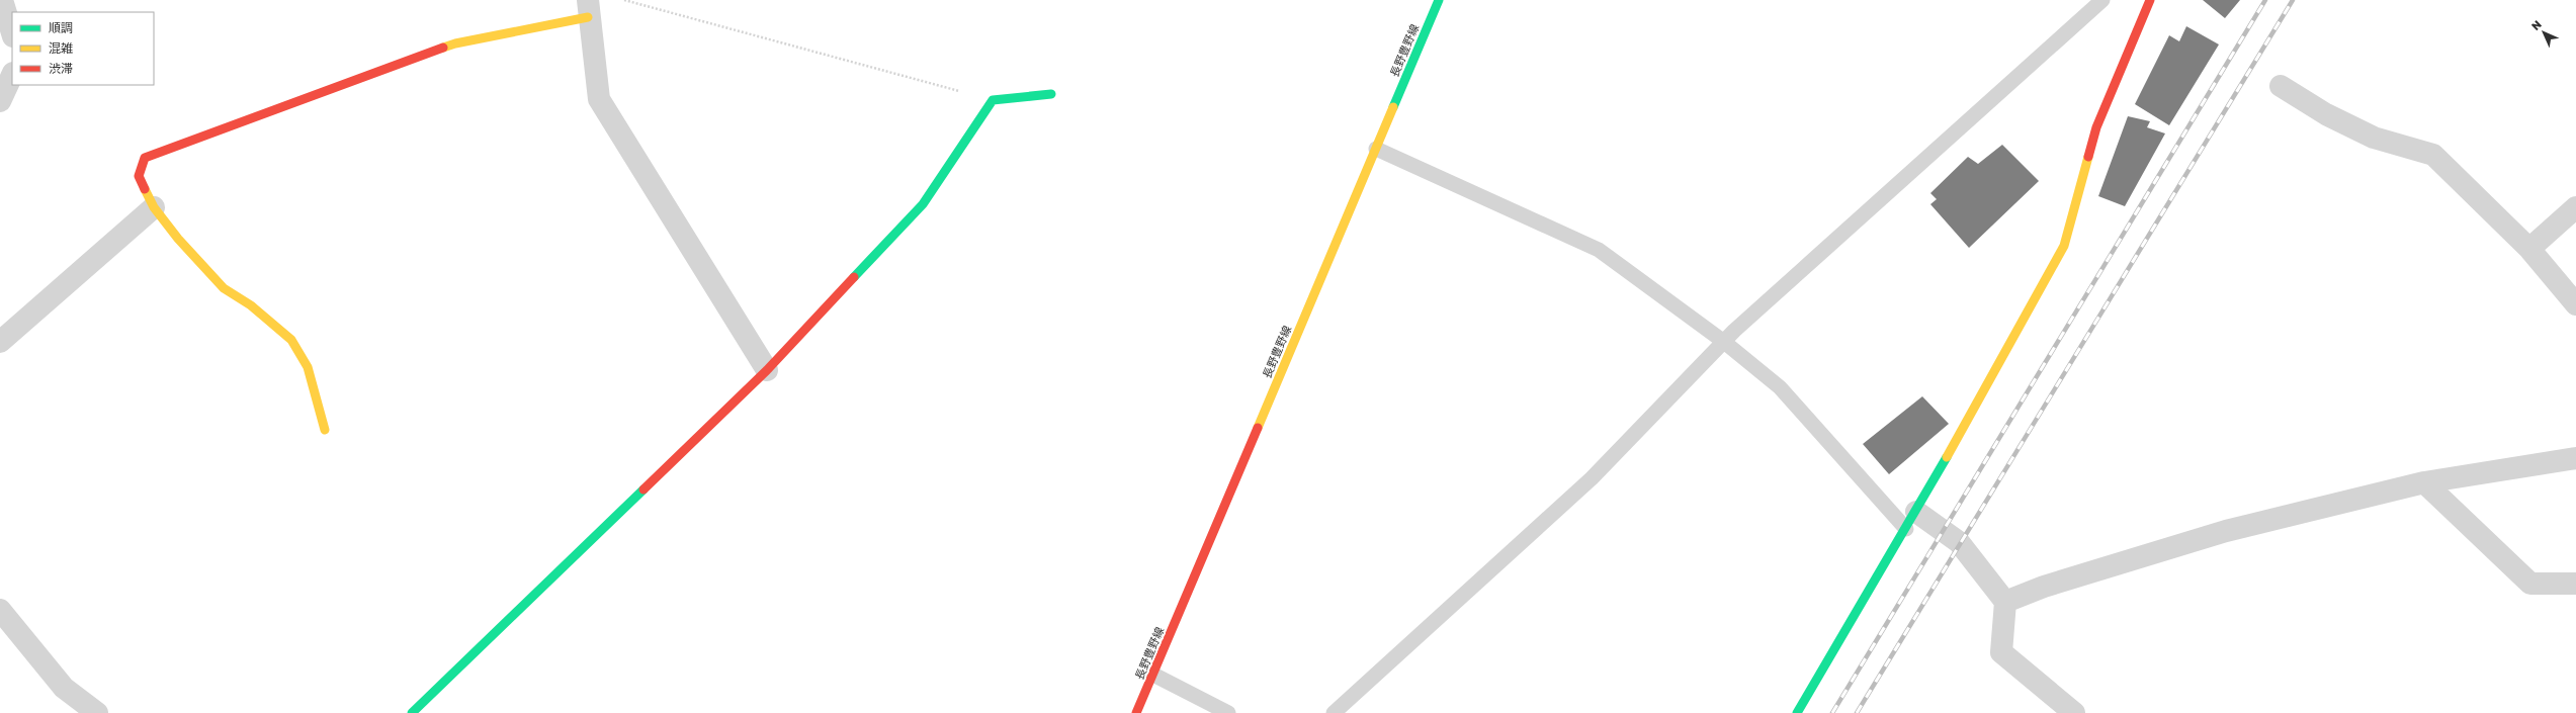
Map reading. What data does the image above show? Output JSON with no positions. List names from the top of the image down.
{
  "streets": {
    "street": ["長野豊野線"]
  },
  "legend": ["順調", "混雑", "渋滞"],
  "north": "top left"
}
